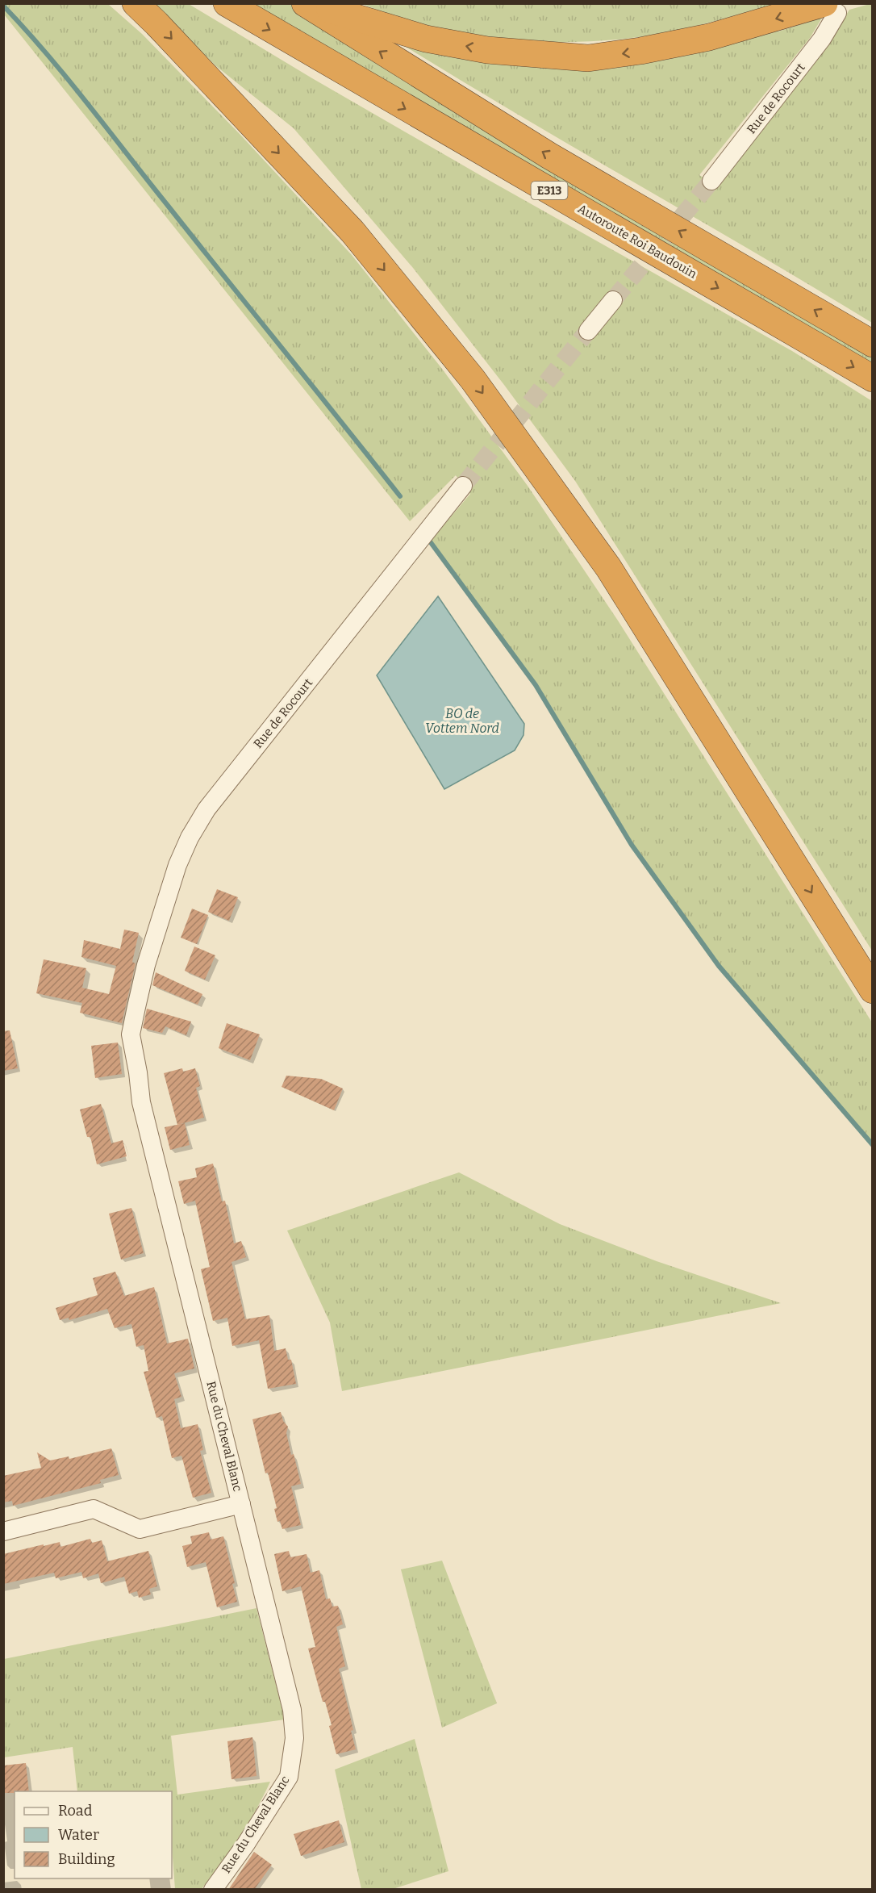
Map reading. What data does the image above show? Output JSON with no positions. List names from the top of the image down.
{
  "streets": {
    "highway": ["E313", "Autoroute Roi Baudouin"],
    "street": ["Rue de Rocourt", "Rue du Cheval Blanc"]
  },
  "crossings": [
    ["Rue de Rocourt", "Rue du Cheval Blanc"]
  ],
  "water": ["BO de Vottem Nord"],
  "legend": ["Road", "Water", "Building"]
}
